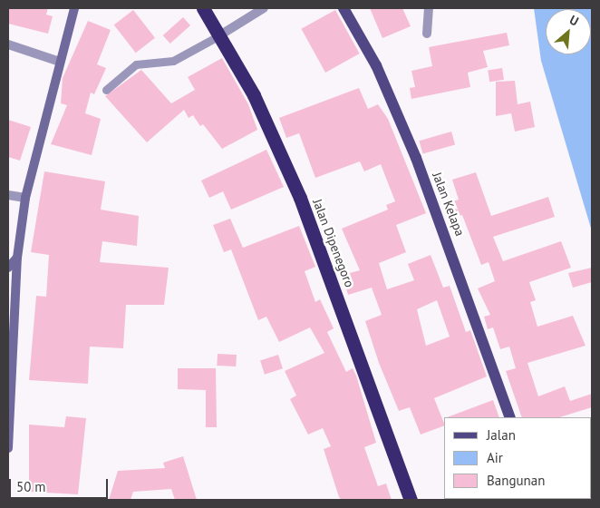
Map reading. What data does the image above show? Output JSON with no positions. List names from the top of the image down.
{
  "streets": {
    "highway": ["Jalan Dipenegoro"],
    "main road": ["Jalan Kelapa"]
  },
  "legend": ["Jalan", "Air", "Bangunan"],
  "scale_bar": "50 m",
  "north": "top right"
}
